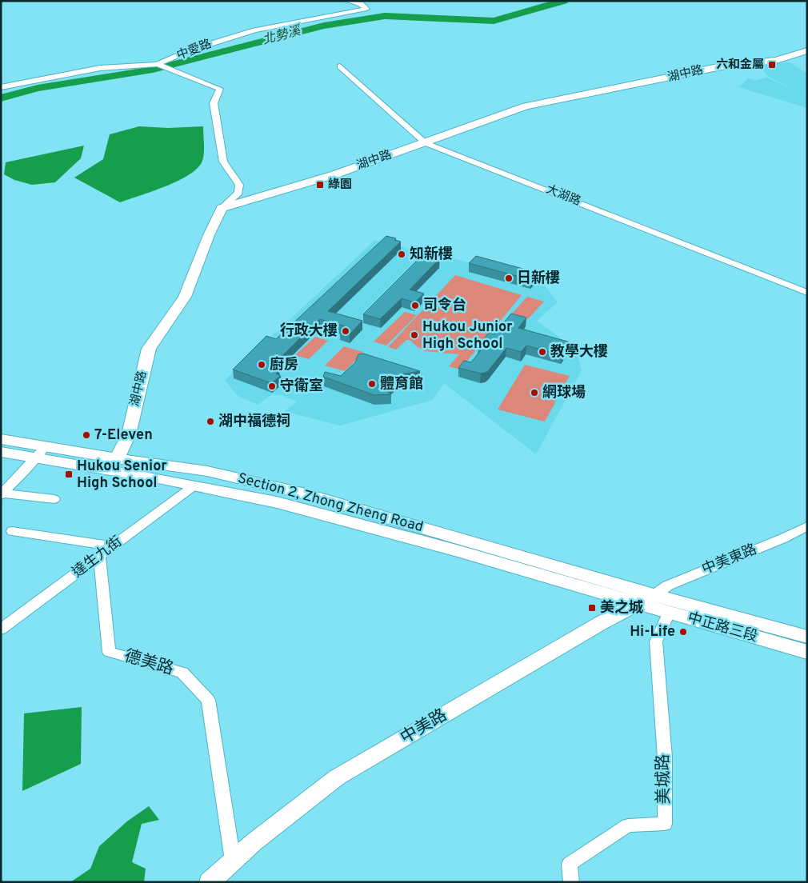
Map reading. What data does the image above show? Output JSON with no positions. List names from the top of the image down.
{
  "streets": {
    "main road": ["Section 2, Zhong Zheng Road"],
    "street": [
      "中愛路",
      "湖中路",
      "大湖路",
      "達生九街",
      "中美東路",
      "中正路三段",
      "德美路",
      "中美路",
      "美城路"
    ]
  },
  "crossings": [
    ["湖中路", "大湖路"],
    ["湖中路", "Section 2, Zhong Zheng Road"],
    ["Section 2, Zhong Zheng Road", "達生九街"],
    ["Section 2, Zhong Zheng Road", "中美東路"],
    ["Section 2, Zhong Zheng Road", "中正路三段"],
    ["Section 2, Zhong Zheng Road", "中美路"],
    ["達生九街", "德美路"],
    ["中美東路", "中正路三段"],
    ["中美東路", "中美路"],
    ["中正路三段", "中美路"],
    ["中正路三段", "美城路"],
    ["德美路", "中美路"]
  ],
  "water": ["北勢溪"],
  "places": {
    "transit": [
      "六和金屬",
      "綠園",
      "Hukou Senior High School",
      "美之城"
    ],
    "other": [
      "知新樓",
      "日新樓",
      "司令台",
      "行政大樓",
      "Hukou Junior High School",
      "教學大樓",
      "廚房",
      "體育館",
      "守衛室",
      "網球場",
      "湖中福德祠",
      "7-Eleven",
      "Hi-Life"
    ]
  }
}
